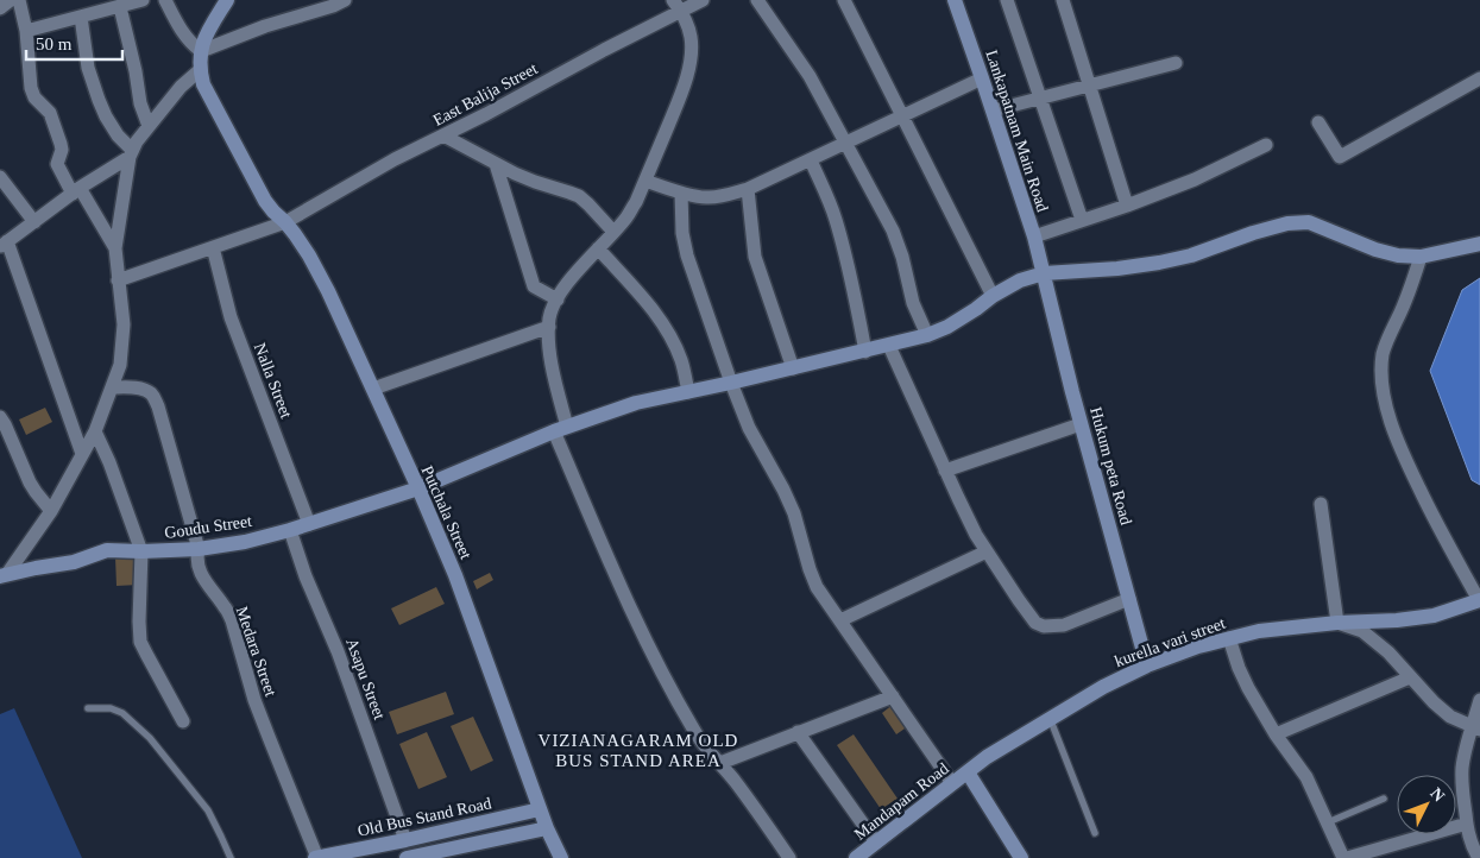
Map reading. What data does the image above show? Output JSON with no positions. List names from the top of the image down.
{
  "streets": {
    "street": [
      "East Balija Street",
      "Lankapatnam Main Road",
      "Nalla Street",
      "Hukum peta Road",
      "Putchala Street",
      "Goudu Street",
      "kurella vari street",
      "Medara Street",
      "Asapu Street",
      "Mandapam Road",
      "Old Bus Stand Road"
    ]
  },
  "crossings": [
    ["East Balija Street", "Nalla Street"],
    ["East Balija Street", "Putchala Street"],
    ["Lankapatnam Main Road", "Hukum peta Road"],
    ["Lankapatnam Main Road", "Goudu Street"],
    ["Nalla Street", "Goudu Street"],
    ["Hukum peta Road", "Goudu Street"],
    ["Hukum peta Road", "kurella vari street"],
    ["Putchala Street", "Goudu Street"],
    ["Putchala Street", "Old Bus Stand Road"],
    ["Goudu Street", "Medara Street"],
    ["Goudu Street", "Asapu Street"],
    ["kurella vari street", "Mandapam Road"],
    ["Medara Street", "Old Bus Stand Road"],
    ["Asapu Street", "Old Bus Stand Road"]
  ],
  "districts": ["VIZIANAGARAM OLD BUS STAND AREA"],
  "scale_bar": "50 m",
  "north": "top right"
}
